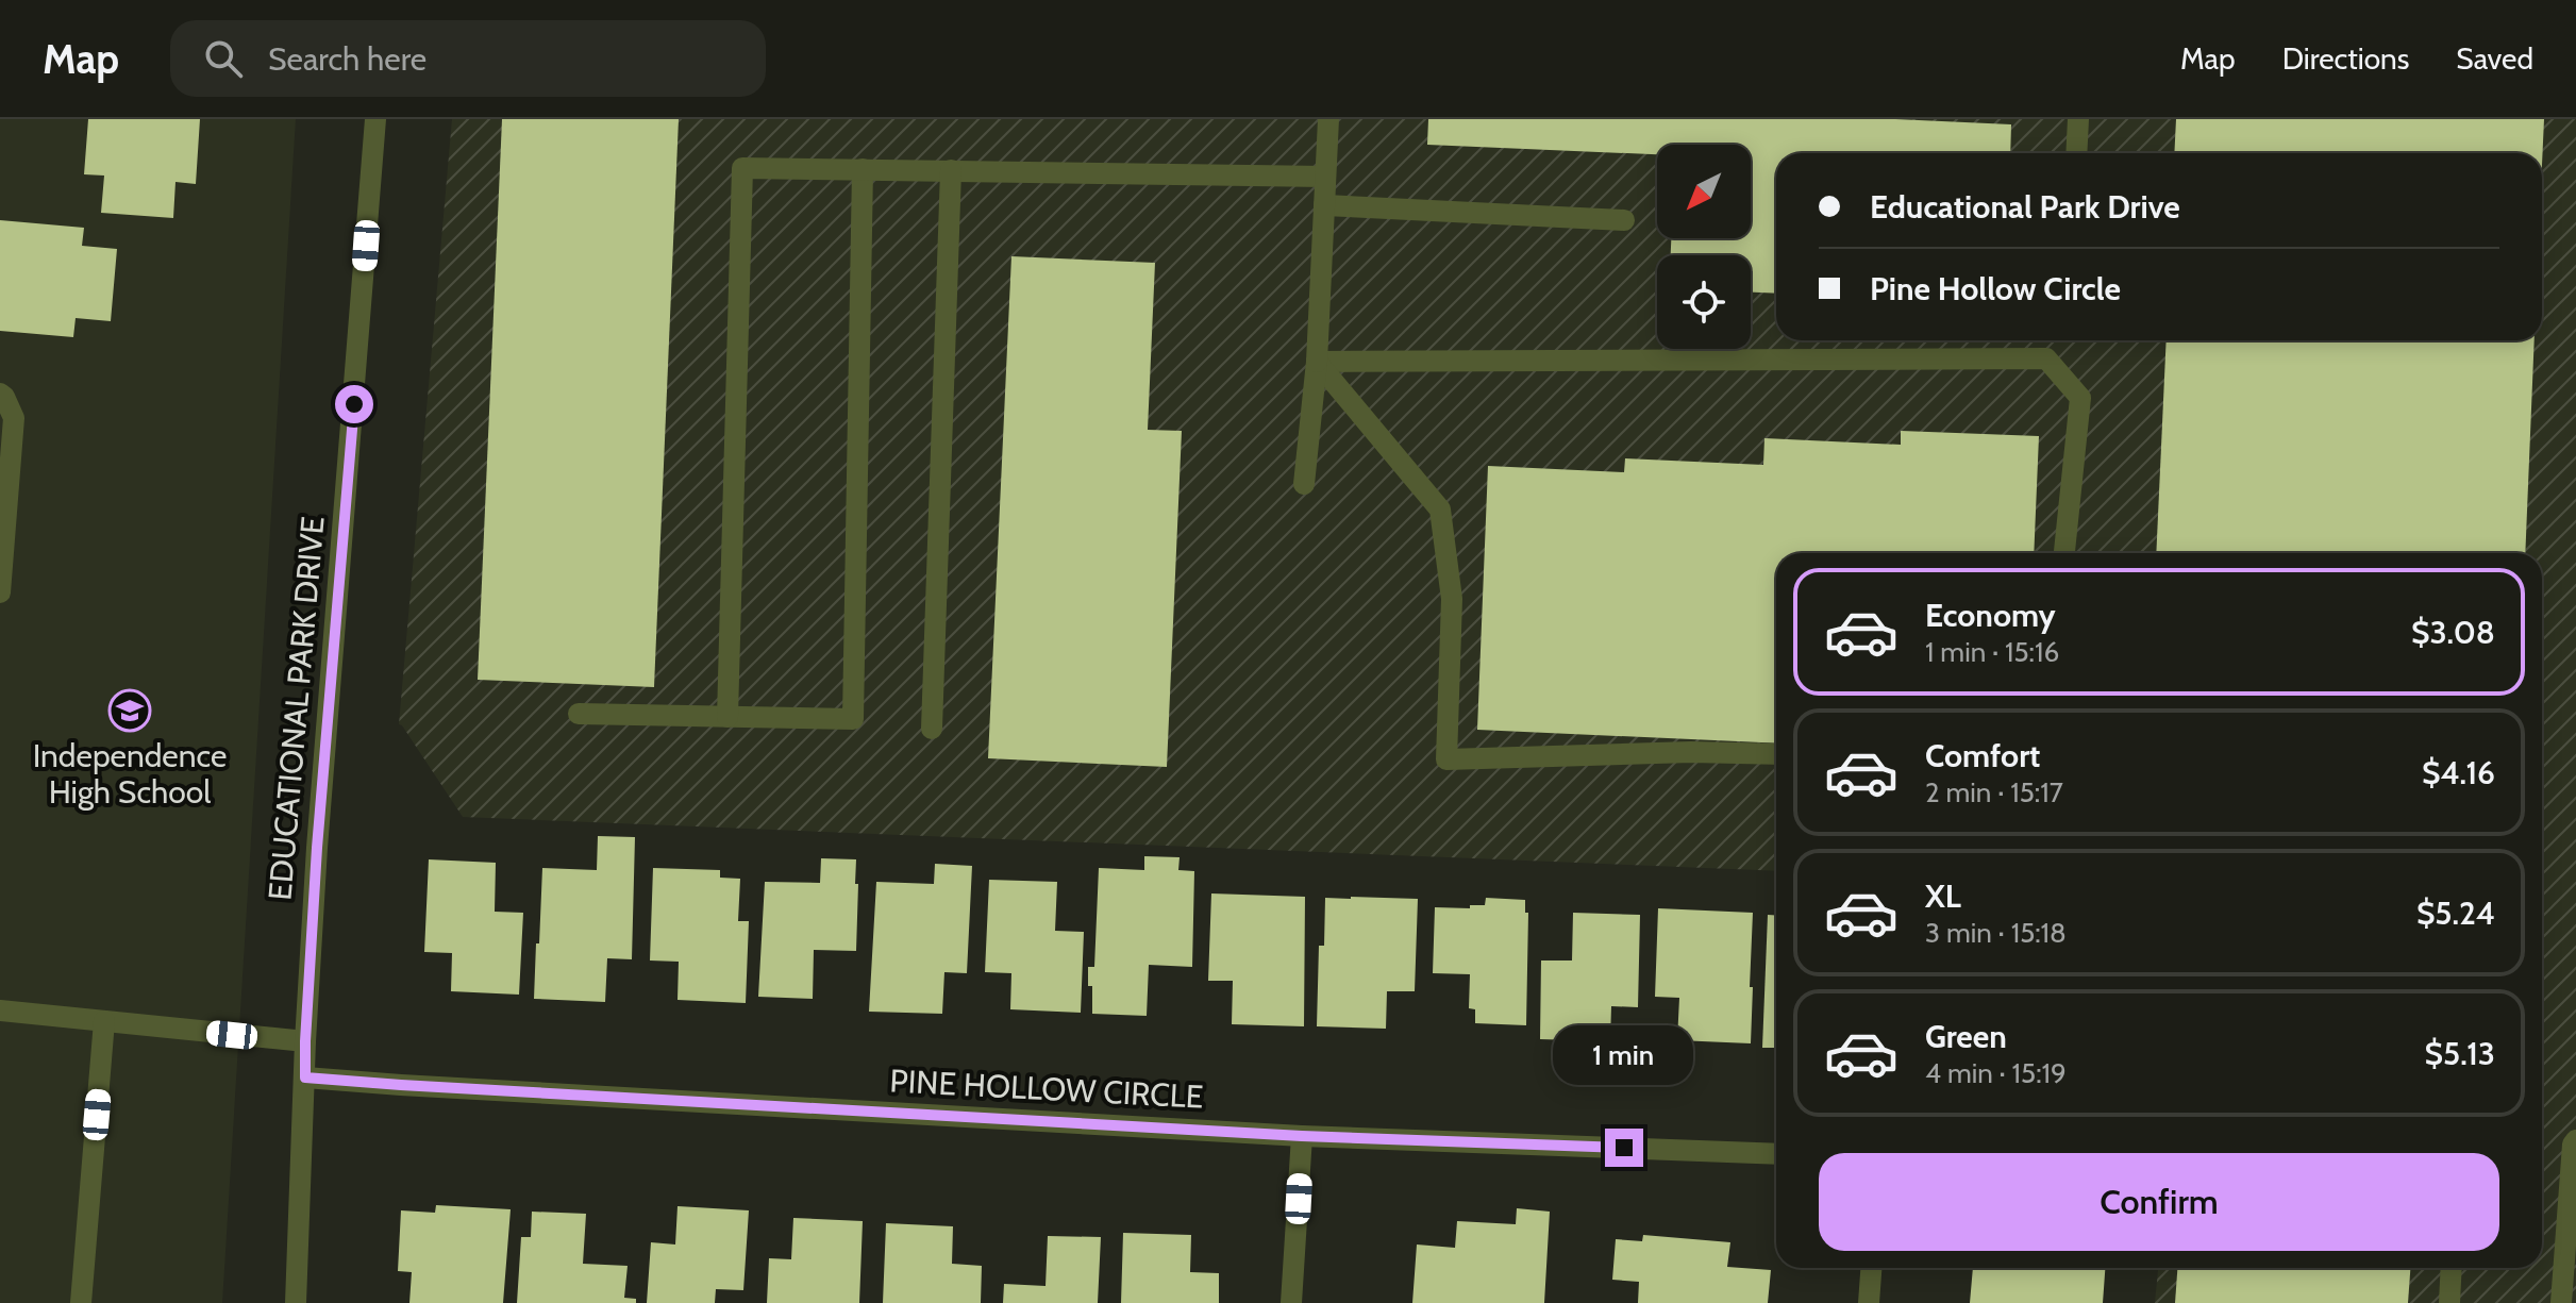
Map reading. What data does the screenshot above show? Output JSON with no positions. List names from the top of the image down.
{
  "streets": {
    "street": ["EDUCATIONAL PARK DRIVE", "PINE HOLLOW CIRCLE"]
  },
  "crossings": [
    ["EDUCATIONAL PARK DRIVE", "PINE HOLLOW CIRCLE"]
  ],
  "places": {
    "school or university": ["Independence High School"]
  },
  "north": "bottom left",
  "page": {
    "header": "Map",
    "search": "Search here",
    "nav": ["Map", "Directions", "Saved"],
    "banner": ["Educational Park Drive", "Pine Hollow Circle"],
    "list": [
      {
        "name": "Economy",
        "note": "1 min · 15:16",
        "value": "$3.08"
      },
      {
        "name": "Comfort",
        "note": "2 min · 15:17",
        "value": "$4.16"
      },
      {
        "name": "XL",
        "note": "3 min · 15:18",
        "value": "$5.24"
      },
      {
        "name": "Green",
        "note": "4 min · 15:19",
        "value": "$5.13"
      }
    ],
    "bubble": "1 min",
    "buttons": "Confirm"
  }
}
